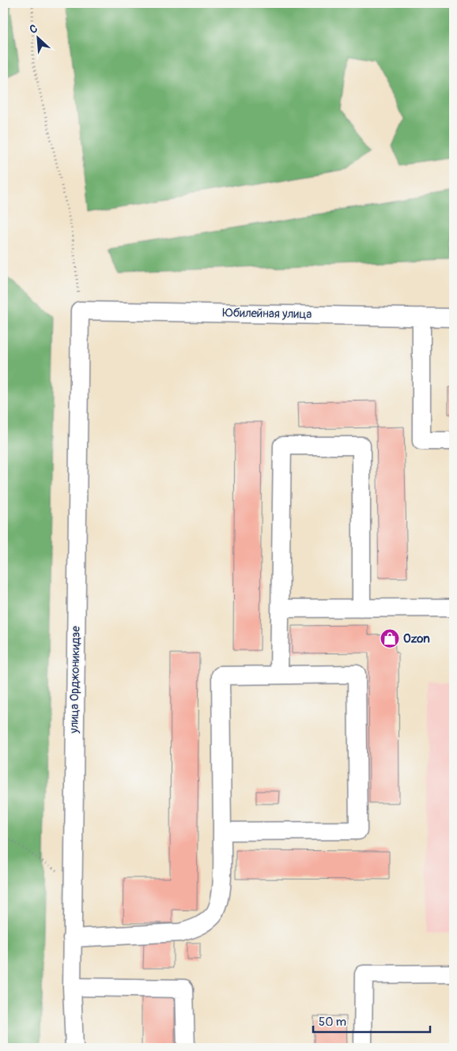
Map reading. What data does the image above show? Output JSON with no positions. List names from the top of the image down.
{
  "streets": {
    "street": ["Юбилейная улица", "улица Орджоникидзе"]
  },
  "crossings": [
    ["Юбилейная улица", "улица Орджоникидзе"]
  ],
  "places": {
    "shop": ["Ozon"]
  },
  "scale_bar": "50 m",
  "north": "top left"
}
